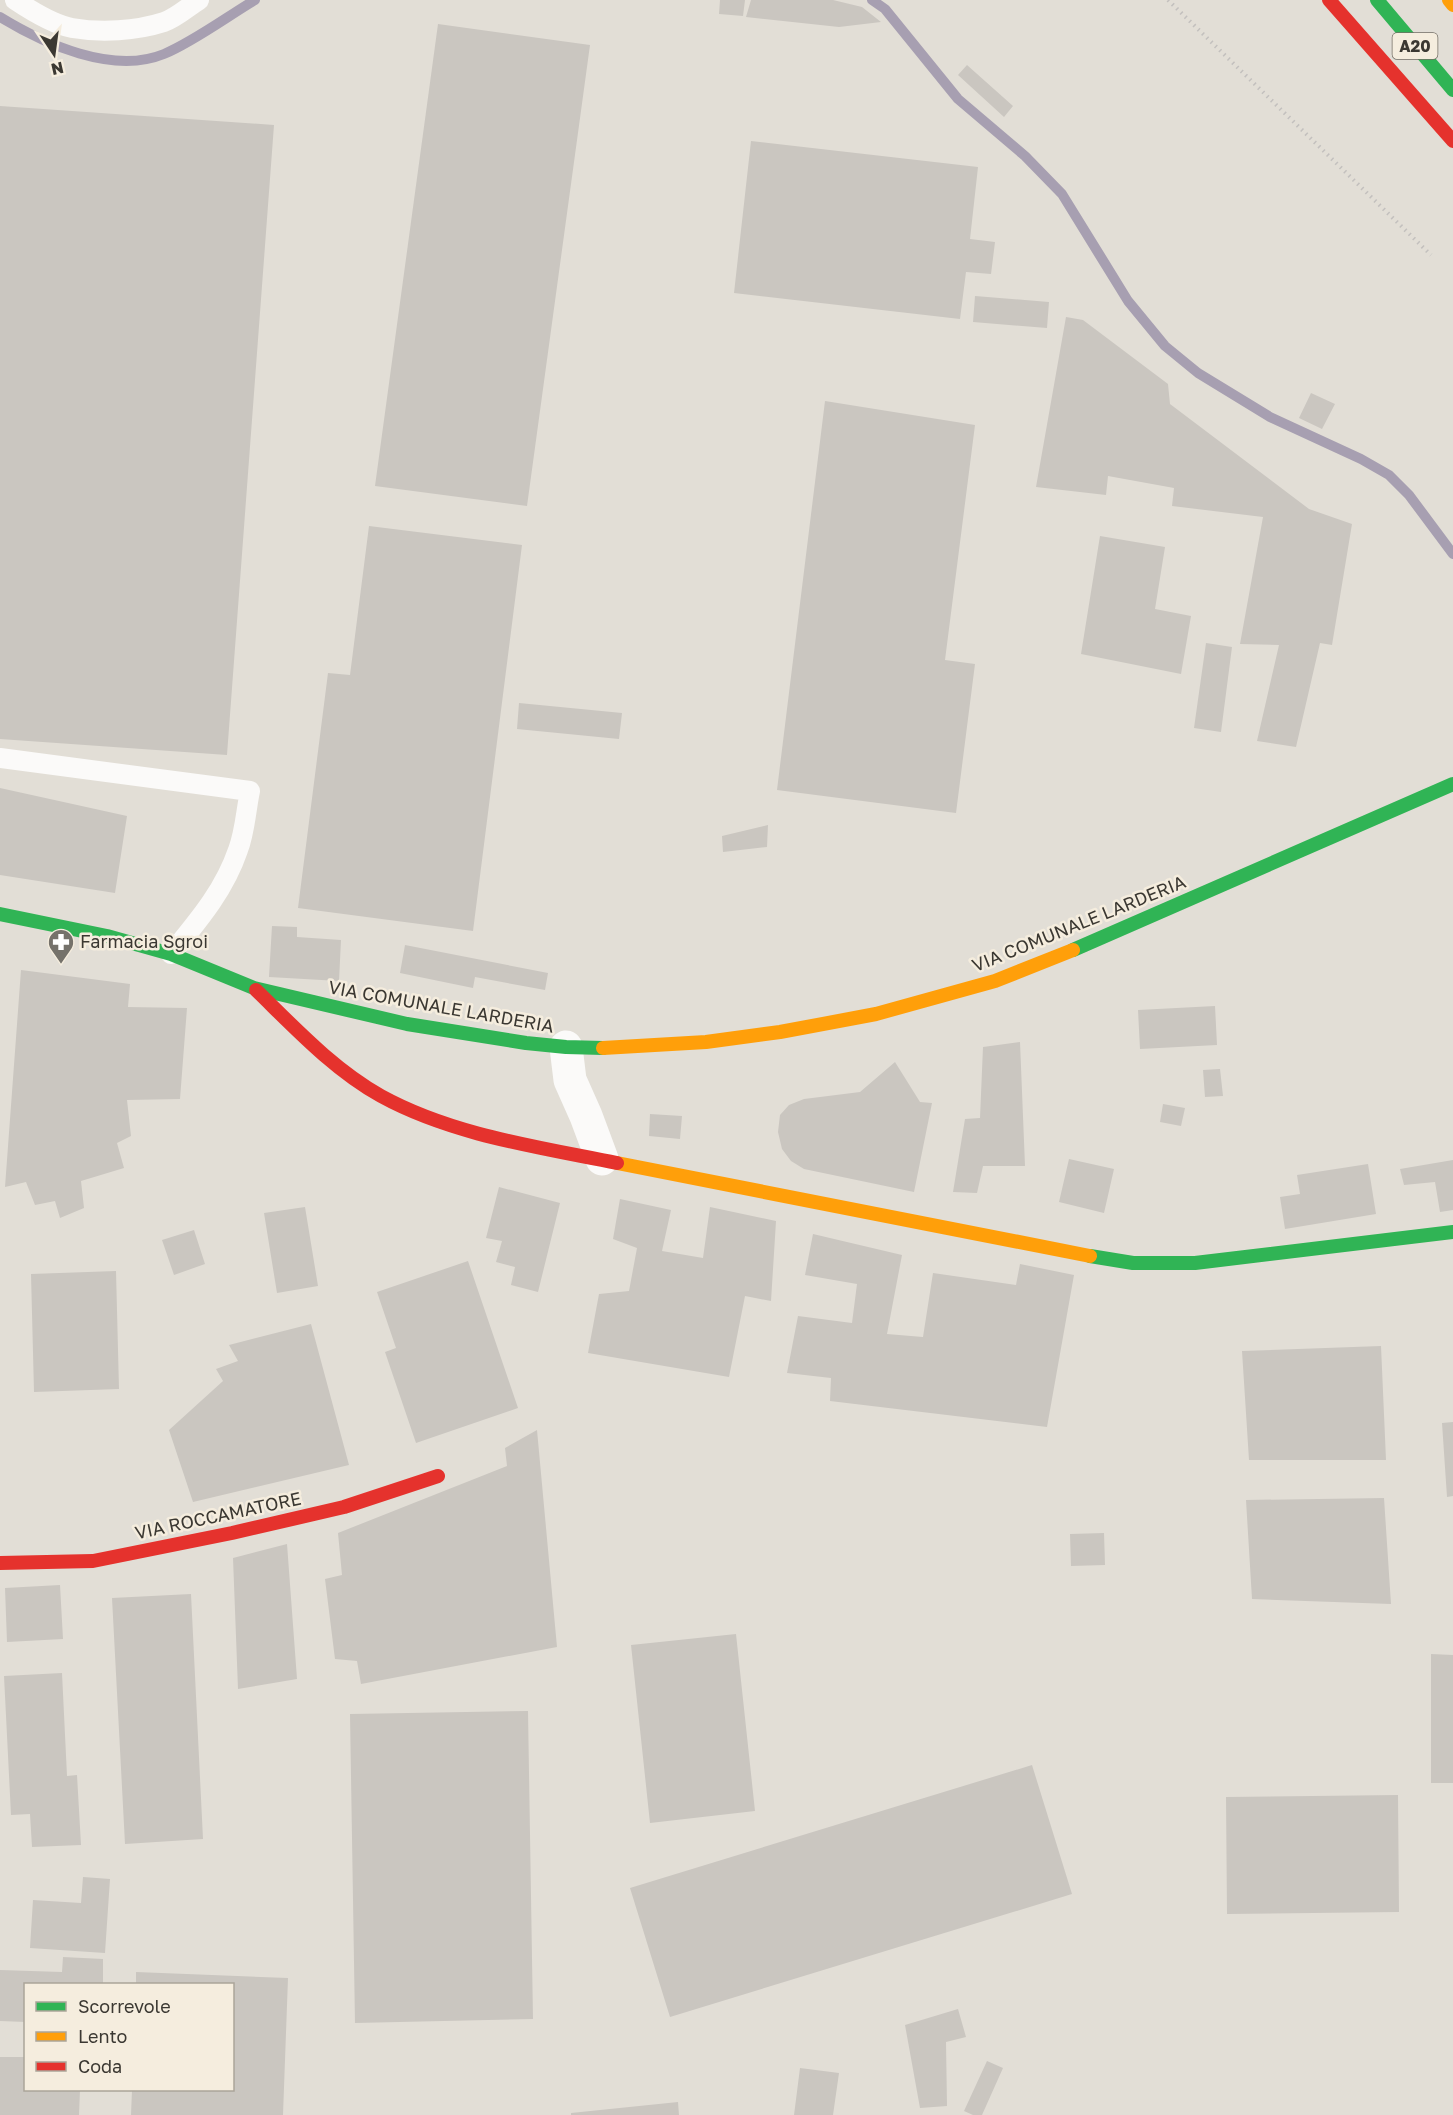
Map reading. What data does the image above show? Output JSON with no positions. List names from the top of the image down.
{
  "streets": {
    "main road": ["A20", "VIA COMUNALE LARDERIA", "VIA ROCCAMATORE"]
  },
  "places": {
    "pharmacy": ["Farmacia Sgroi"]
  },
  "legend": ["Scorrevole", "Lento", "Coda"],
  "north": "bottom"
}
